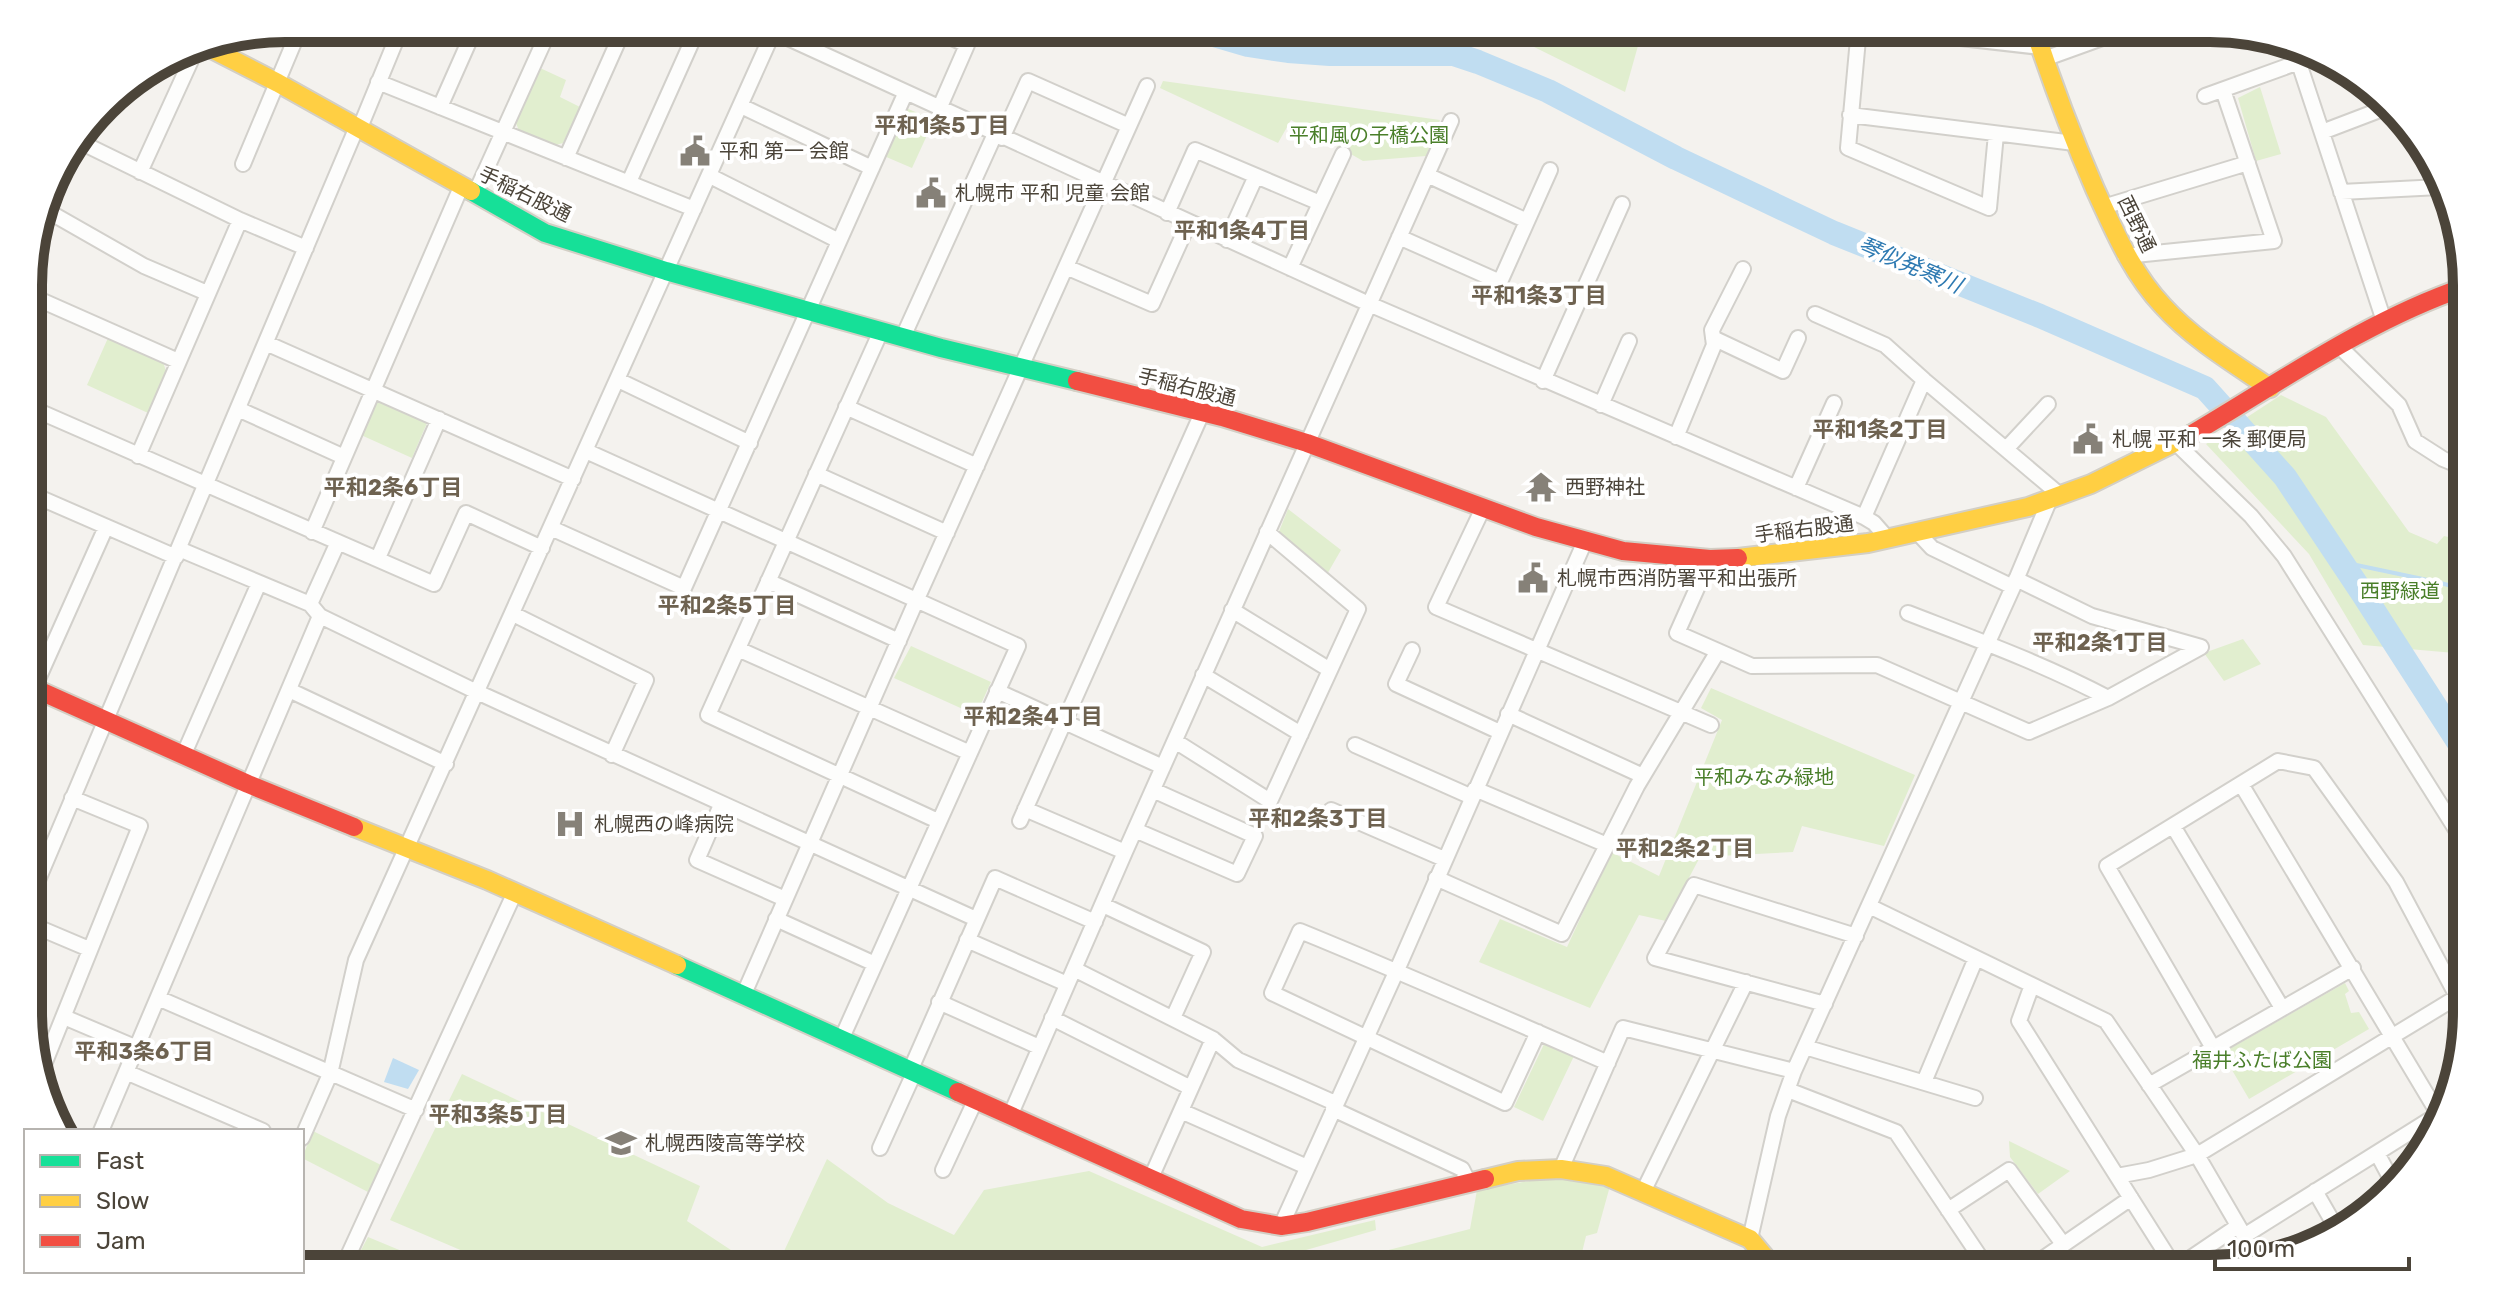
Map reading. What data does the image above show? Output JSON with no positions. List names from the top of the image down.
{
  "streets": {
    "street": ["手稲右股通", "西野通"]
  },
  "crossings": [
    ["手稲右股通", "西野通"]
  ],
  "districts": [
    "平和1条5丁目",
    "平和1条4丁目",
    "平和1条3丁目",
    "平和1条2丁目",
    "平和2条6丁目",
    "平和2条5丁目",
    "平和2条1丁目",
    "平和2条4丁目",
    "平和2条3丁目",
    "平和2条2丁目",
    "平和3条6丁目",
    "平和3条5丁目"
  ],
  "water": ["琴似発寒川"],
  "parks": [
    "平和風の子橋公園",
    "西野緑道",
    "平和みなみ緑地",
    "福井ふたば公園"
  ],
  "places": {
    "public building": [
      "平和 第一 会館",
      "札幌市 平和 児童 会館",
      "札幌 平和 一条 郵便局",
      "札幌市西消防署平和出張所"
    ],
    "temple": ["西野神社"],
    "hospital": ["札幌西の峰病院"],
    "school or university": ["札幌西陵高等学校"]
  },
  "legend": ["Fast", "Slow", "Jam"],
  "scale_bar": "100 m"
}
